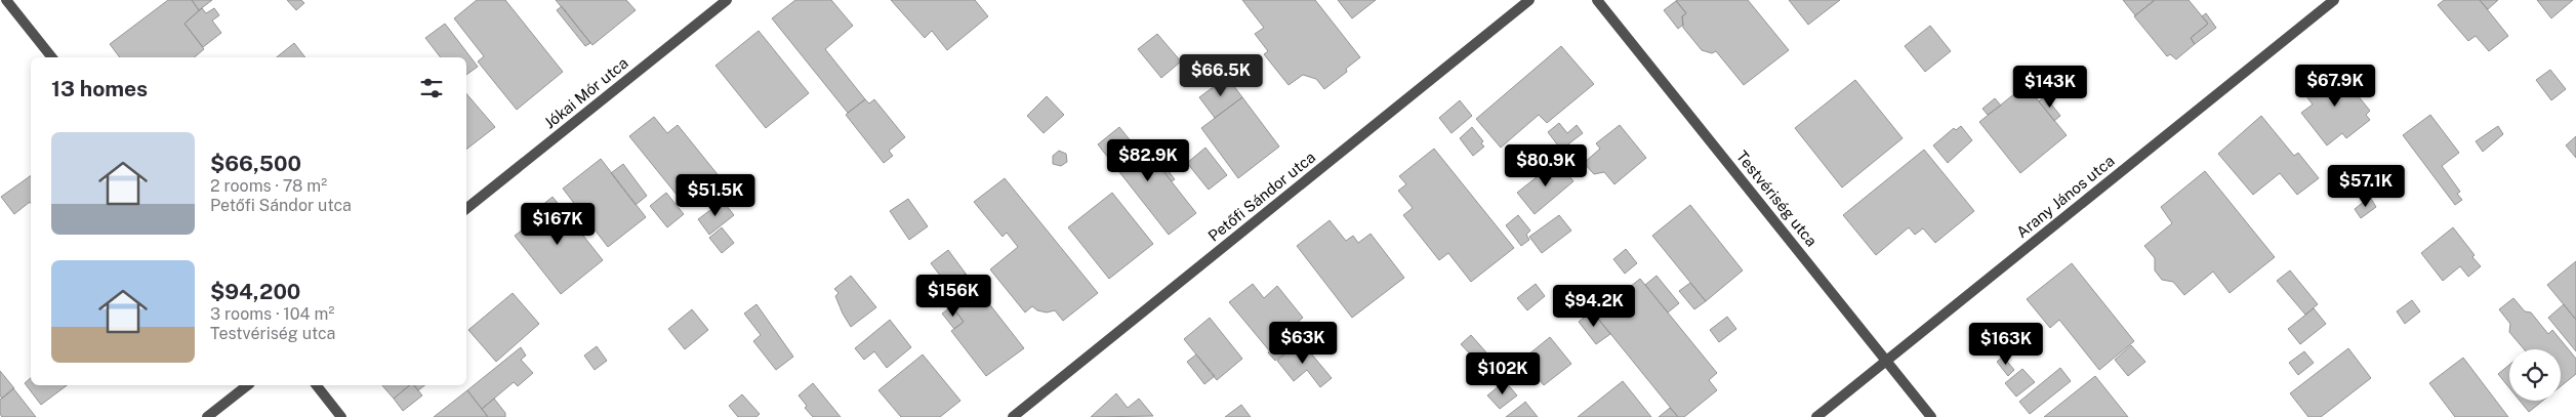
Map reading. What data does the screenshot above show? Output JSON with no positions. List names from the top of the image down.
{
  "streets": {
    "street": [
      "Jókai Mór utca",
      "Petőfi Sándor utca",
      "Arany János utca",
      "Testvériség utca"
    ]
  },
  "crossings": [
    ["Arany János utca", "Testvériség utca"]
  ],
  "page": {
    "price": [
      "$66.5K",
      "$67.9K",
      "$143K",
      "$82.9K",
      "$80.9K",
      "$57.1K",
      "$51.5K",
      "$167K",
      "$156K",
      "$94.2K",
      "$63K",
      "$163K",
      "$102K"
    ],
    "heading": "13 homes",
    "list": [
      {
        "name": "$66,500",
        "note": "2 rooms · 78 m² · Petőfi Sándor utca"
      },
      {
        "name": "$94,200",
        "note": "3 rooms · 104 m² · Testvériség utca"
      }
    ]
  }
}
